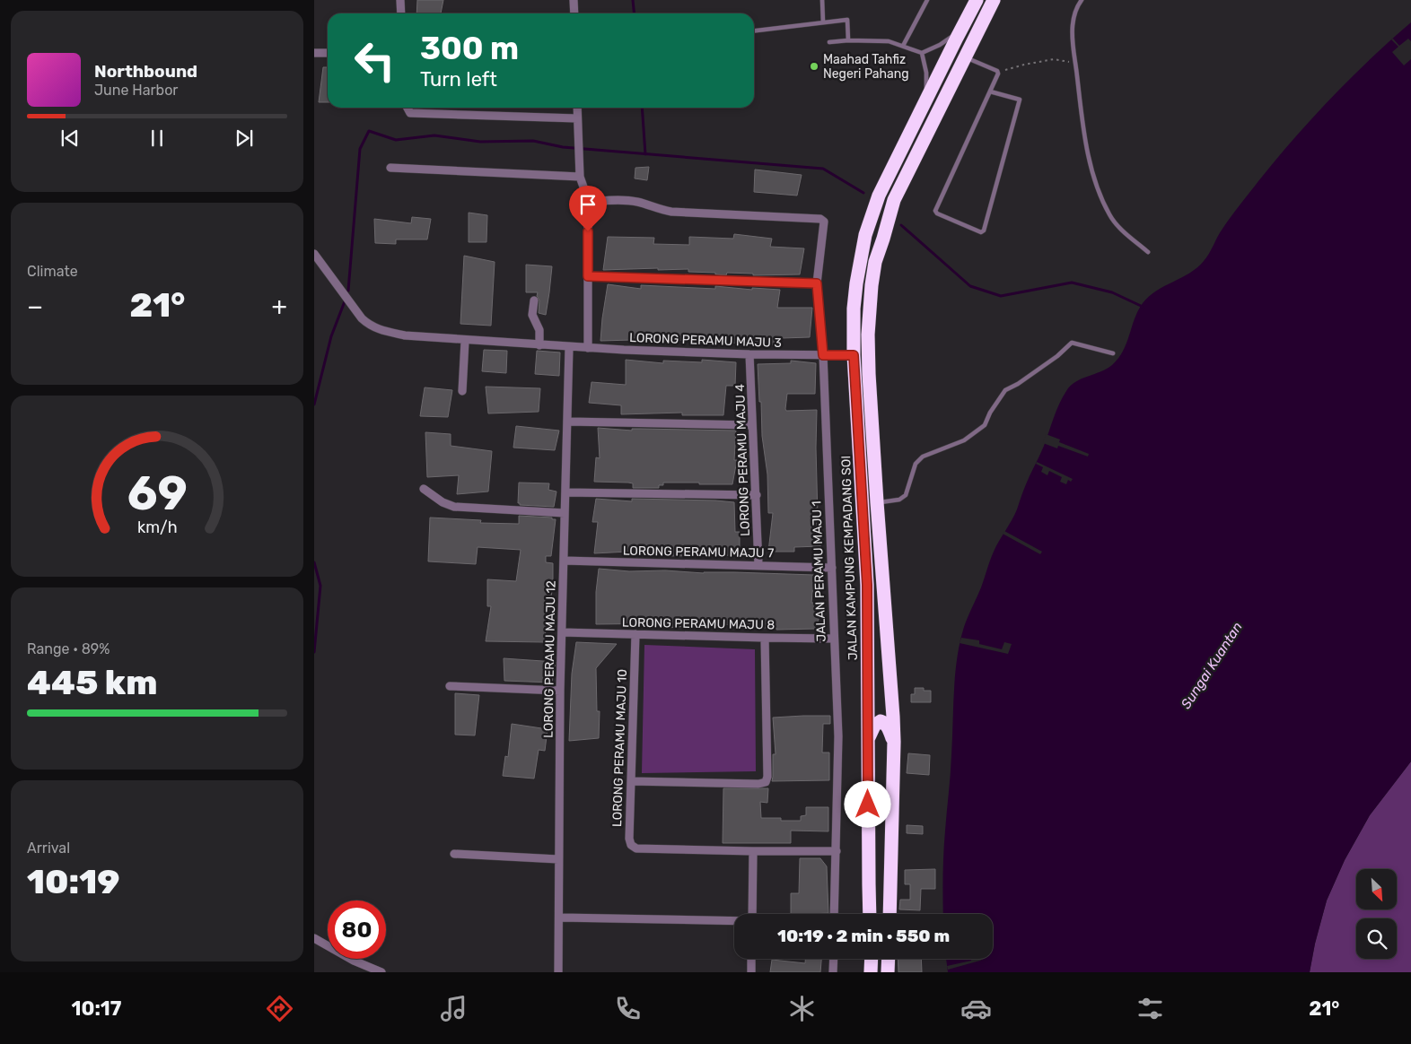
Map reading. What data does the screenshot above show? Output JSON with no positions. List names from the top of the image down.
{
  "streets": {
    "highway": ["JALAN KAMPUNG KEMPADANG SOI"],
    "street": [
      "LORONG PERAMU MAJU 3",
      "LORONG PERAMU MAJU 4",
      "LORONG PERAMU MAJU 7",
      "JALAN PERAMU MAJU 1",
      "LORONG PERAMU MAJU 8",
      "LORONG PERAMU MAJU 12",
      "LORONG PERAMU MAJU 10"
    ]
  },
  "crossings": [
    ["LORONG PERAMU MAJU 3", "LORONG PERAMU MAJU 4"],
    ["LORONG PERAMU MAJU 3", "JALAN KAMPUNG KEMPADANG SOI"],
    ["LORONG PERAMU MAJU 3", "JALAN PERAMU MAJU 1"],
    ["LORONG PERAMU MAJU 3", "LORONG PERAMU MAJU 12"],
    ["LORONG PERAMU MAJU 4", "LORONG PERAMU MAJU 7"],
    ["LORONG PERAMU MAJU 7", "JALAN PERAMU MAJU 1"],
    ["LORONG PERAMU MAJU 7", "LORONG PERAMU MAJU 12"],
    ["JALAN PERAMU MAJU 1", "LORONG PERAMU MAJU 8"],
    ["JALAN PERAMU MAJU 1", "LORONG PERAMU MAJU 10"],
    ["LORONG PERAMU MAJU 8", "LORONG PERAMU MAJU 12"],
    ["LORONG PERAMU MAJU 8", "LORONG PERAMU MAJU 10"]
  ],
  "water": ["Sungai Kuantan"],
  "places": ["Maahad Tahfiz Negeri Pahang"],
  "north": "bottom right",
  "page": {
    "turn": ["300 m", "Turn left"],
    "song": ["Northbound", "June Harbor"],
    "tile": [
      "Climate",
      ["Range · 89%", "445 km"],
      ["Arrival", "10:19"]
    ],
    "heat": ["−", "21°", "+"],
    "limit": "80",
    "trip": "10:19 · 2 min · 550 m",
    "tabs": ["10:17", "21°"],
    "gauge": ["69", "km/h"]
  }
}
